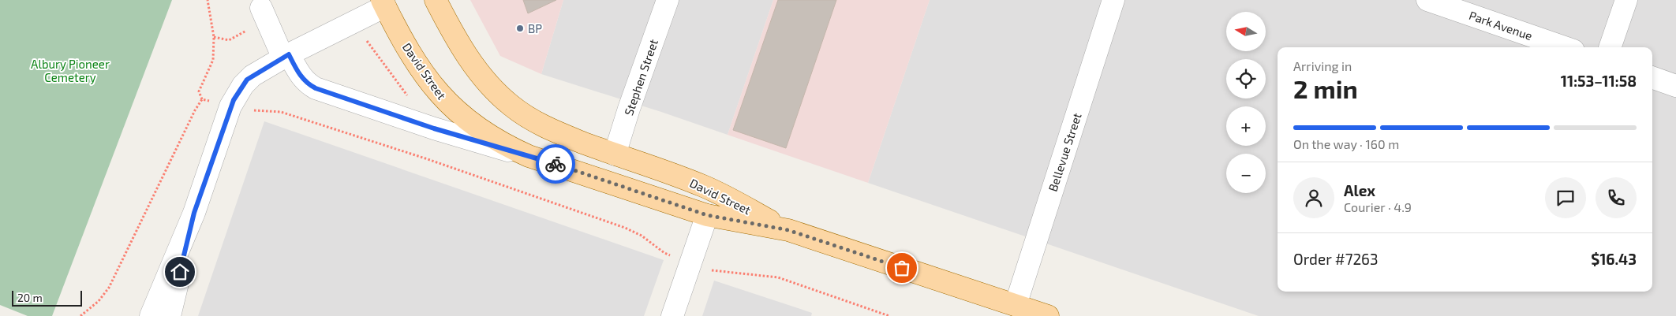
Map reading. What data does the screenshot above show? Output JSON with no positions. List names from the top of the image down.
{
  "streets": {
    "main road": ["David Street"],
    "street": ["Park Avenue", "Stephen Street", "Bellevue Street"]
  },
  "crossings": [
    ["David Street", "Stephen Street"],
    ["David Street", "Bellevue Street"]
  ],
  "parks": ["Albury Pioneer Cemetery"],
  "places": ["BP"],
  "scale_bar": "20 m",
  "north": "left",
  "page": {
    "map_buttons": ["+", "−"],
    "heading": ["2 min", "Arriving in", "11:53–11:58"],
    "panel": [
      "Alex",
      "Courier · 4.9",
      "Order #7263",
      "$16.43"
    ],
    "bar": "On the way · 160 m",
    "scale": "20 m"
  }
}
